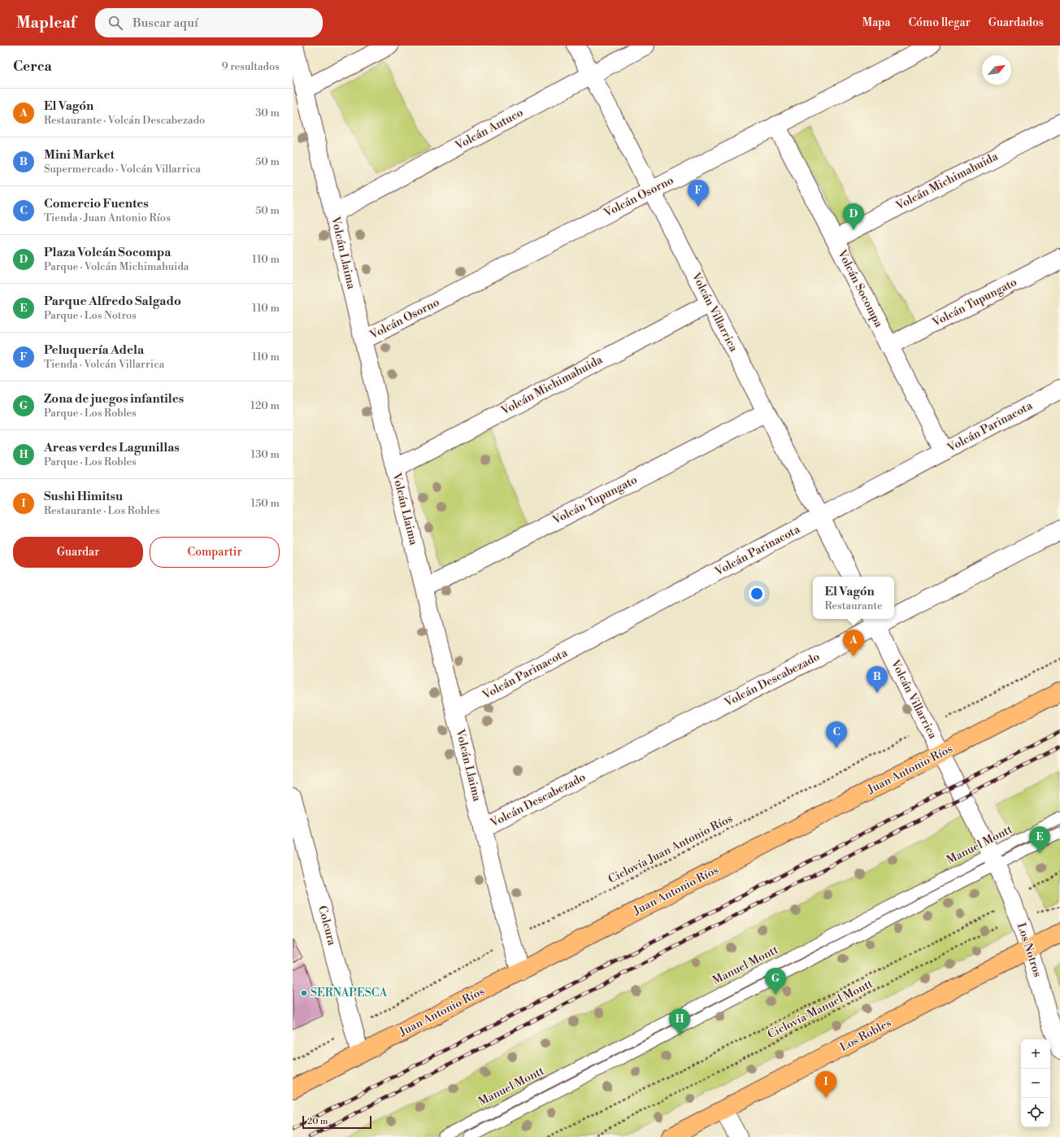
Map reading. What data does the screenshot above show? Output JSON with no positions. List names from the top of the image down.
{
  "streets": {
    "main road": ["Juan Antonio Ríos", "Los Robles"],
    "street": [
      "Volcán Antuco",
      "Volcán Michimahuida",
      "Volcán Osorno",
      "Volcán Llaima",
      "Volcán Socompa",
      "Volcán Tupungato",
      "Volcán Villarrica",
      "Volcán Parinacota",
      "Volcán Descabezado",
      "Colcura",
      "Los Notros"
    ],
    "lane": ["Manuel Montt"],
    "path": ["Ciclovía Juan Antonio Ríos", "Ciclovía Manuel Montt"]
  },
  "crossings": [
    ["Volcán Antuco", "Volcán Llaima"],
    ["Volcán Antuco", "Volcán Villarrica"],
    ["Volcán Michimahuida", "Volcán Llaima"],
    ["Volcán Michimahuida", "Volcán Socompa"],
    ["Volcán Michimahuida", "Volcán Villarrica"],
    ["Volcán Osorno", "Volcán Llaima"],
    ["Volcán Osorno", "Volcán Socompa"],
    ["Volcán Osorno", "Volcán Villarrica"],
    ["Volcán Llaima", "Volcán Tupungato"],
    ["Volcán Llaima", "Volcán Parinacota"],
    ["Volcán Llaima", "Volcán Descabezado"],
    ["Volcán Llaima", "Juan Antonio Ríos"],
    ["Volcán Llaima", "Ciclovía Juan Antonio Ríos"],
    ["Volcán Socompa", "Volcán Tupungato"],
    ["Volcán Socompa", "Volcán Parinacota"],
    ["Volcán Tupungato", "Volcán Villarrica"],
    ["Volcán Villarrica", "Volcán Parinacota"],
    ["Volcán Villarrica", "Volcán Descabezado"],
    ["Volcán Villarrica", "Juan Antonio Ríos"],
    ["Volcán Villarrica", "Manuel Montt"],
    ["Volcán Villarrica", "Ciclovía Juan Antonio Ríos"],
    ["Volcán Villarrica", "Los Notros"],
    ["Juan Antonio Ríos", "Colcura"],
    ["Manuel Montt", "Los Notros"],
    ["Ciclovía Juan Antonio Ríos", "Colcura"],
    ["Los Notros", "Ciclovía Manuel Montt"],
    ["Los Notros", "Los Robles"]
  ],
  "places": ["SERNAPESCA"],
  "scale_bar": "20 m",
  "north": "top right",
  "page": {
    "header": "Mapleaf",
    "search": "Buscar aquí",
    "nav": ["Mapa", "Cómo llegar", "Guardados"],
    "heading": ["Cerca", "9 resultados"],
    "list": [
      {
        "mark": "A",
        "name": "El Vagón",
        "note": "Restaurante · Volcán Descabezado",
        "value": "30 m"
      },
      {
        "mark": "B",
        "name": "Mini Market",
        "note": "Supermercado · Volcán Villarrica",
        "value": "50 m"
      },
      {
        "mark": "C",
        "name": "Comercio Fuentes",
        "note": "Tienda · Juan Antonio Ríos",
        "value": "50 m"
      },
      {
        "mark": "D",
        "name": "Plaza Volcán Socompa",
        "note": "Parque · Volcán Michimahuida",
        "value": "110 m"
      },
      {
        "mark": "E",
        "name": "Parque Alfredo Salgado",
        "note": "Parque · Los Notros",
        "value": "110 m"
      },
      {
        "mark": "F",
        "name": "Peluquería Adela",
        "note": "Tienda · Volcán Villarrica",
        "value": "110 m"
      },
      {
        "mark": "G",
        "name": "Zona de juegos infantiles",
        "note": "Parque · Los Robles",
        "value": "120 m"
      },
      {
        "mark": "H",
        "name": "Areas verdes Lagunillas",
        "note": "Parque · Los Robles",
        "value": "130 m"
      },
      {
        "mark": "I",
        "name": "Sushi Himitsu",
        "note": "Restaurante · Los Robles",
        "value": "150 m"
      }
    ],
    "pins": [
      "F",
      "D",
      "A",
      "B",
      "C",
      "E",
      "G",
      "H",
      "I"
    ],
    "buttons": ["Guardar", "Compartir"],
    "popup": ["El Vagón", "Restaurante"],
    "map_buttons": ["+", "−"],
    "scale": "20 m"
  }
}
